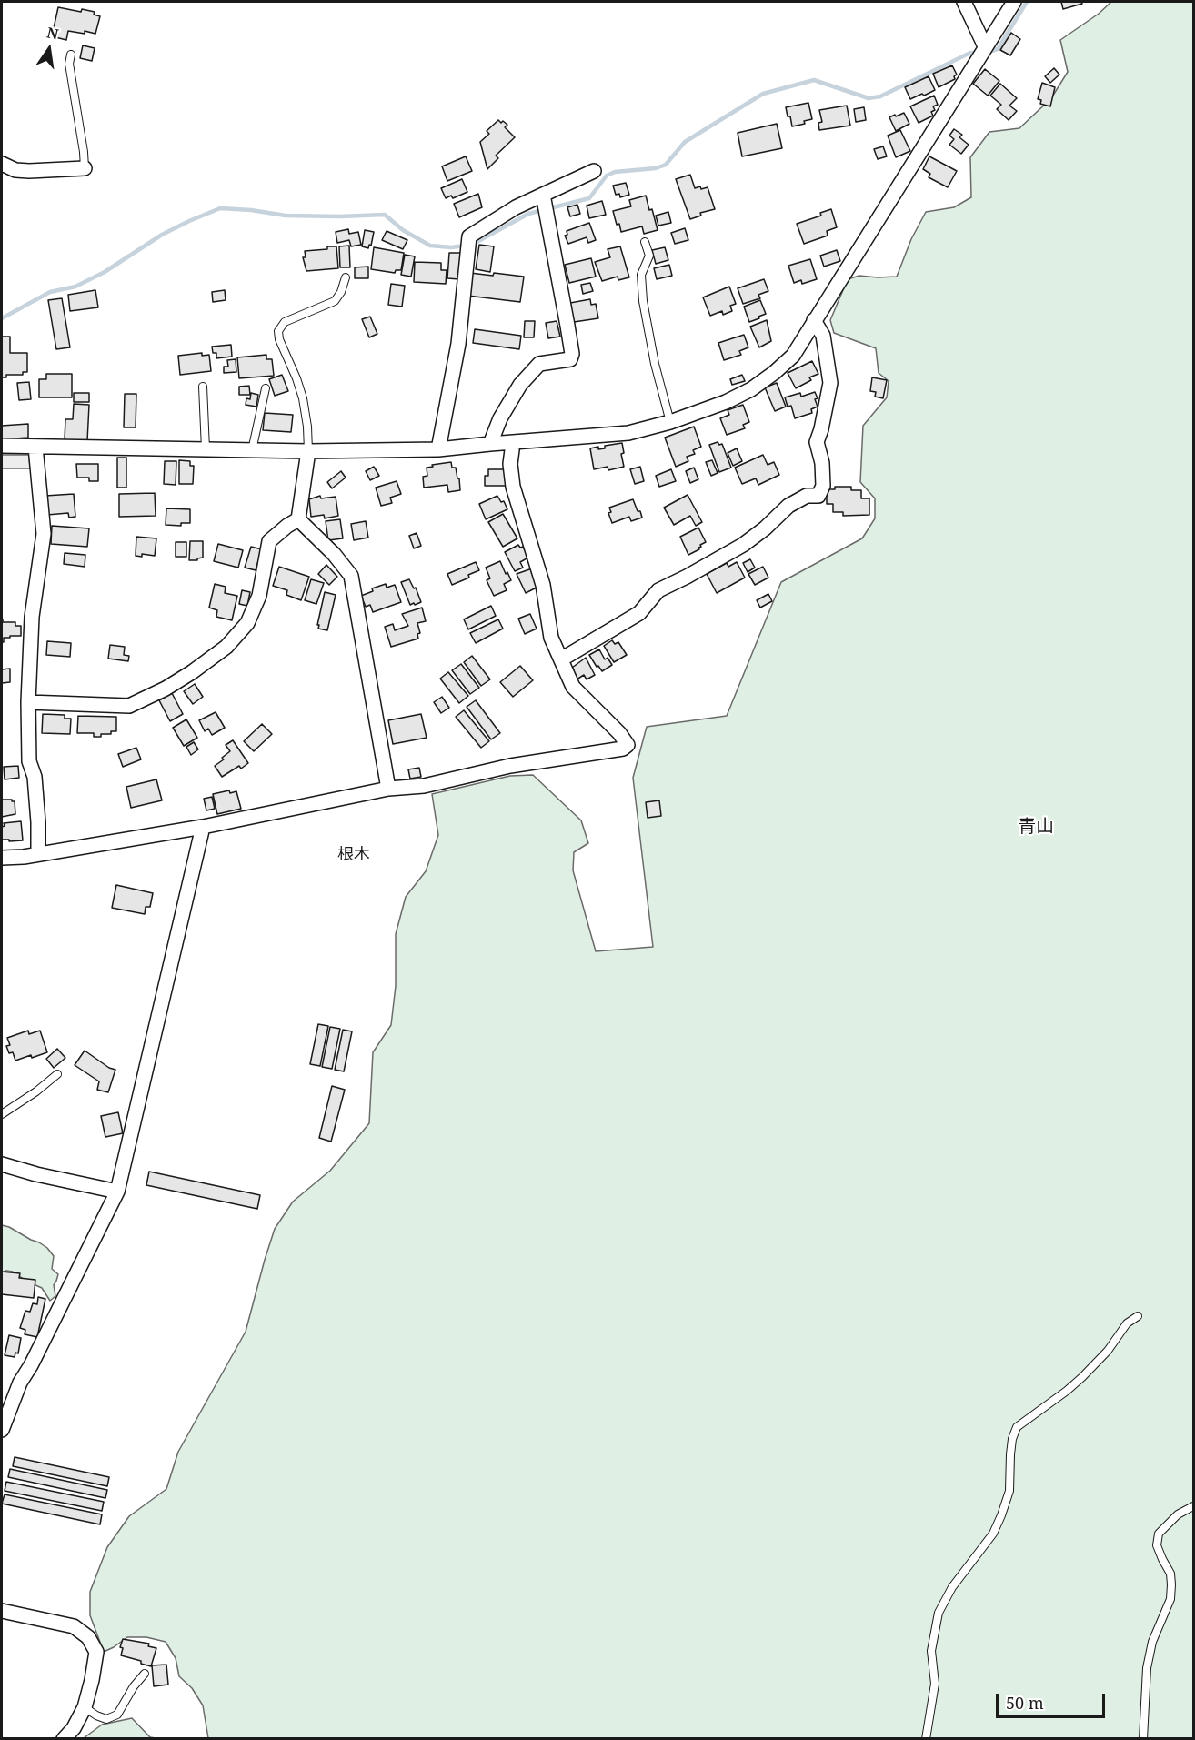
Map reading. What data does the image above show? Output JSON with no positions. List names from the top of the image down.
{
  "districts": ["青山", "根木"],
  "scale_bar": "50 m",
  "north": "top"
}
